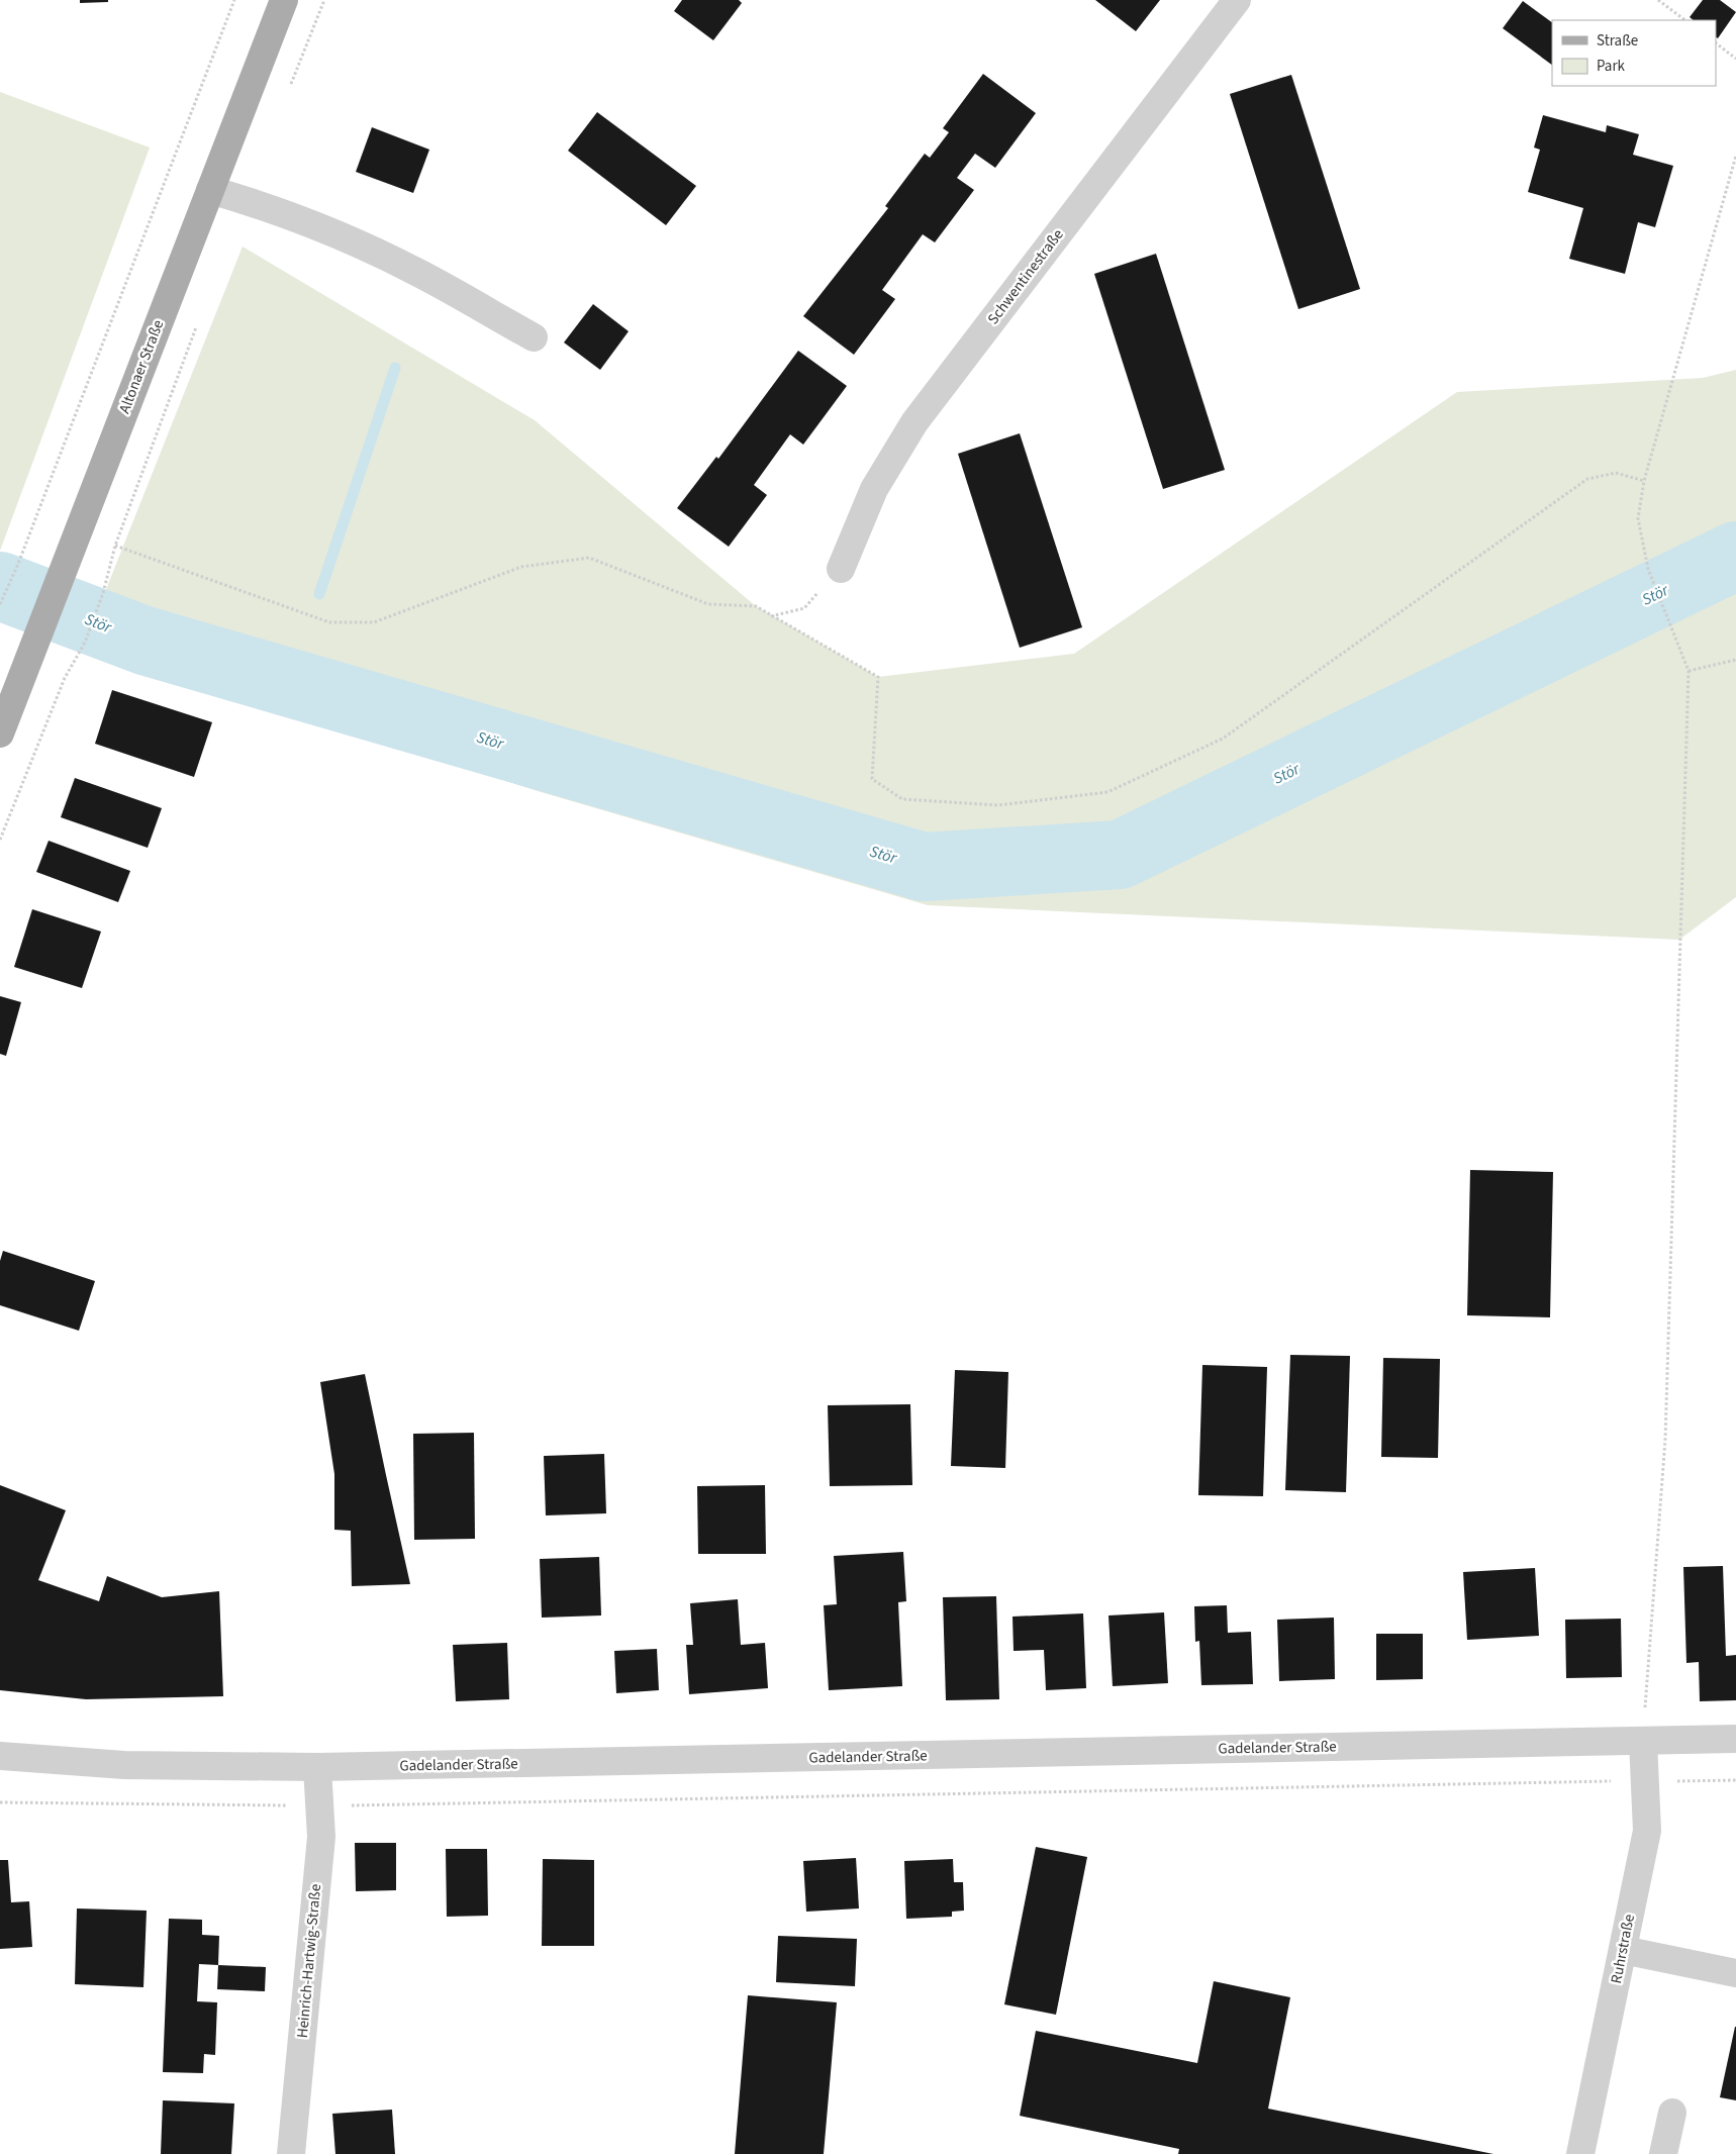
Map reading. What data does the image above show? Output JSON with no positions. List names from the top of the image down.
{
  "streets": {
    "main road": ["Altonaer Straße"],
    "street": [
      "Schwentinestraße",
      "Gadelander Straße",
      "Ruhrstraße",
      "Heinrich-Hartwig-Straße"
    ]
  },
  "crossings": [
    ["Gadelander Straße", "Ruhrstraße"],
    ["Gadelander Straße", "Heinrich-Hartwig-Straße"]
  ],
  "water": ["Stör"],
  "legend": ["Straße", "Park"]
}
